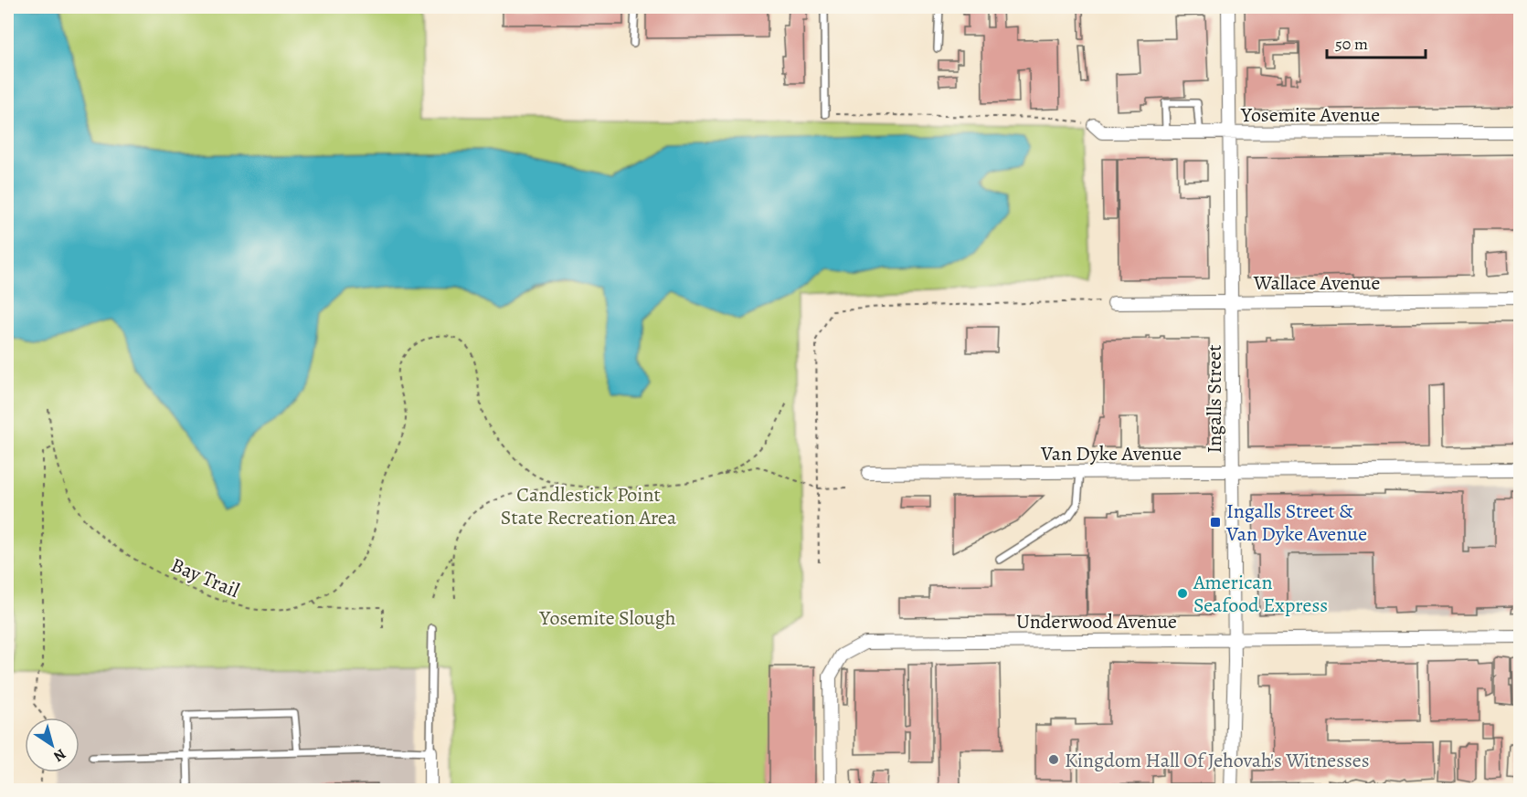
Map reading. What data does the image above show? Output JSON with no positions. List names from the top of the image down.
{
  "streets": {
    "street": [
      "Yosemite Avenue",
      "Wallace Avenue",
      "Ingalls Street",
      "Van Dyke Avenue",
      "Underwood Avenue"
    ],
    "path": ["Bay Trail"]
  },
  "crossings": [
    ["Yosemite Avenue", "Ingalls Street"],
    ["Wallace Avenue", "Ingalls Street"],
    ["Ingalls Street", "Van Dyke Avenue"],
    ["Ingalls Street", "Underwood Avenue"]
  ],
  "parks": ["Candlestick Point State Recreation Area", "Yosemite Slough"],
  "places": {
    "transit": ["Ingalls Street & Van Dyke Avenue"],
    "other": ["American Seafood Express", "Kingdom Hall Of Jehovah's Witnesses"]
  },
  "scale_bar": "50 m",
  "north": "bottom right"
}
